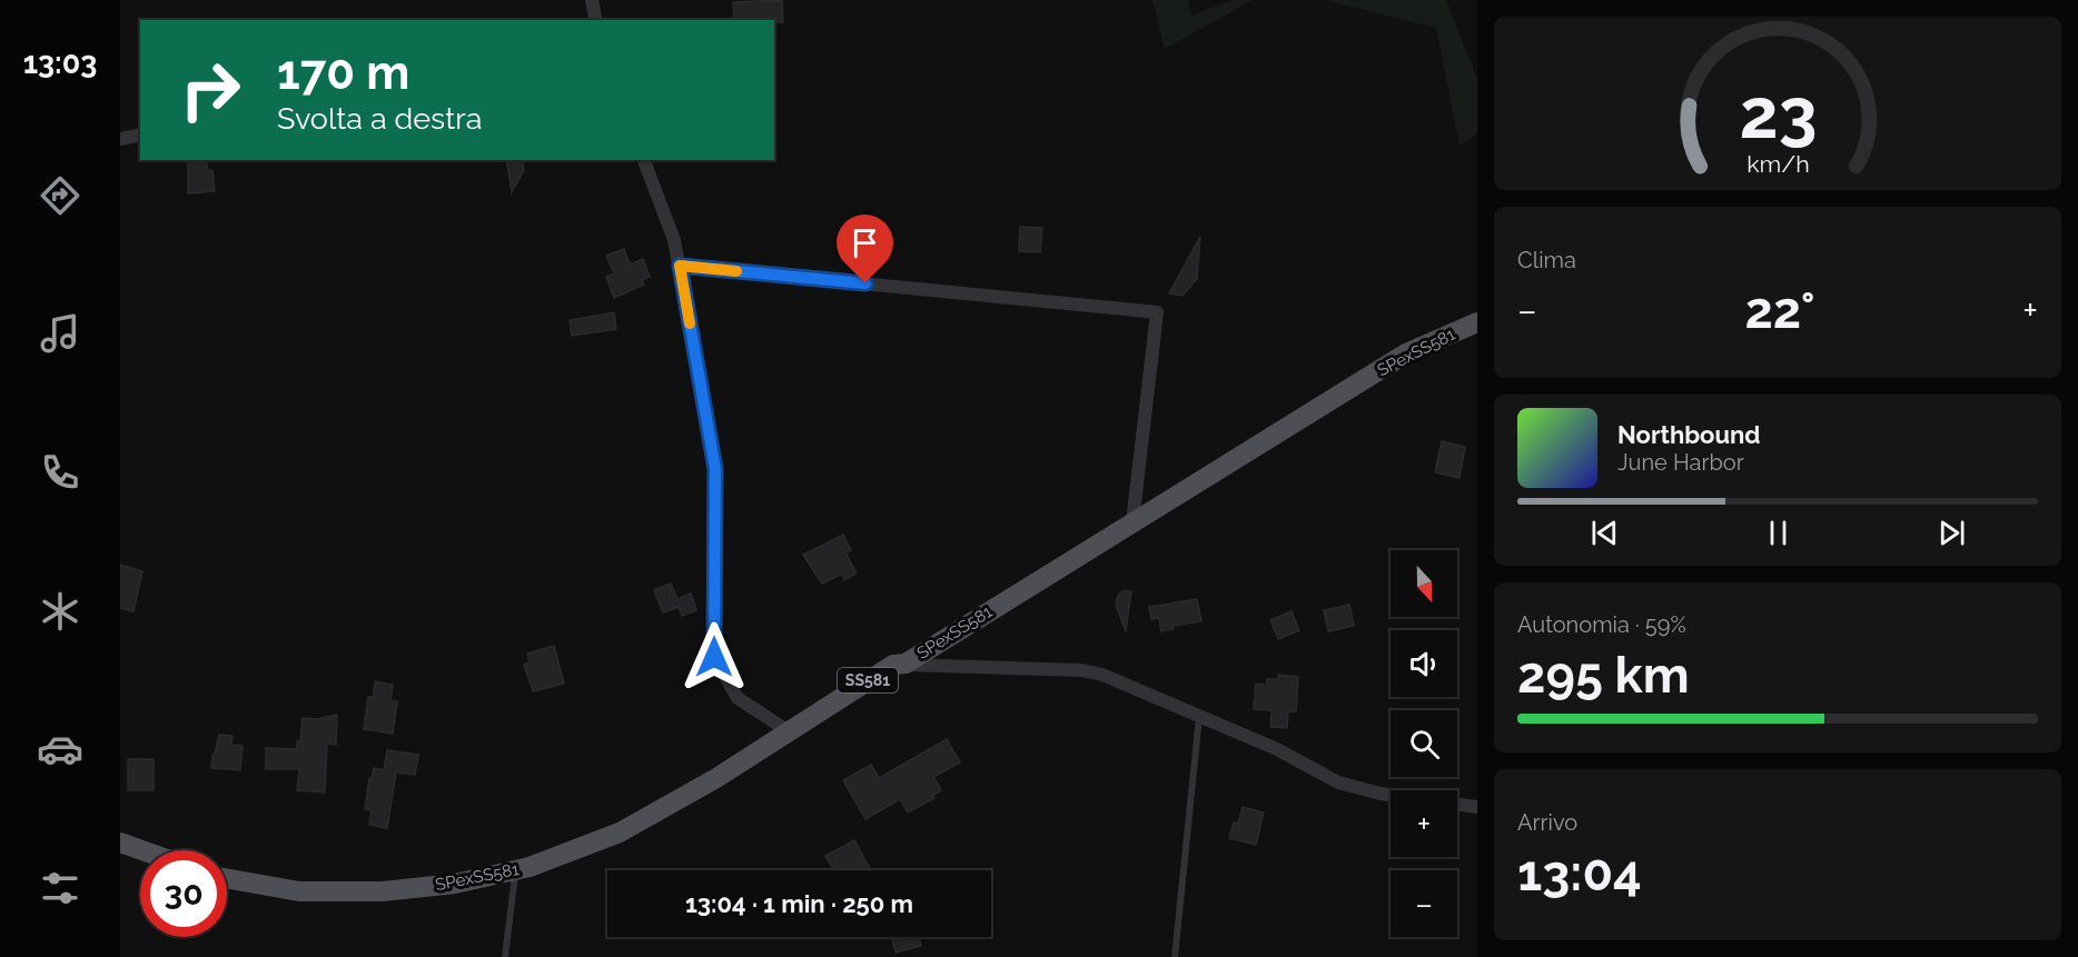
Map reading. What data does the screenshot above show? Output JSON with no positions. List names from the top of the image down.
{
  "streets": {
    "main road": ["SPexSS581", "SS581"]
  },
  "north": "bottom",
  "page": {
    "tabs": "13:03",
    "turn": ["170 m", "Svolta a destra"],
    "tile": [
      "Clima",
      ["Autonomia · 59%", "295 km"],
      ["Arrivo", "13:04"]
    ],
    "heat": ["−", "22°", "+"],
    "song": ["Northbound", "June Harbor"],
    "map_buttons": ["+", "−"],
    "limit": "30",
    "trip": "13:04 · 1 min · 250 m",
    "gauge": ["23", "km/h"]
  }
}
